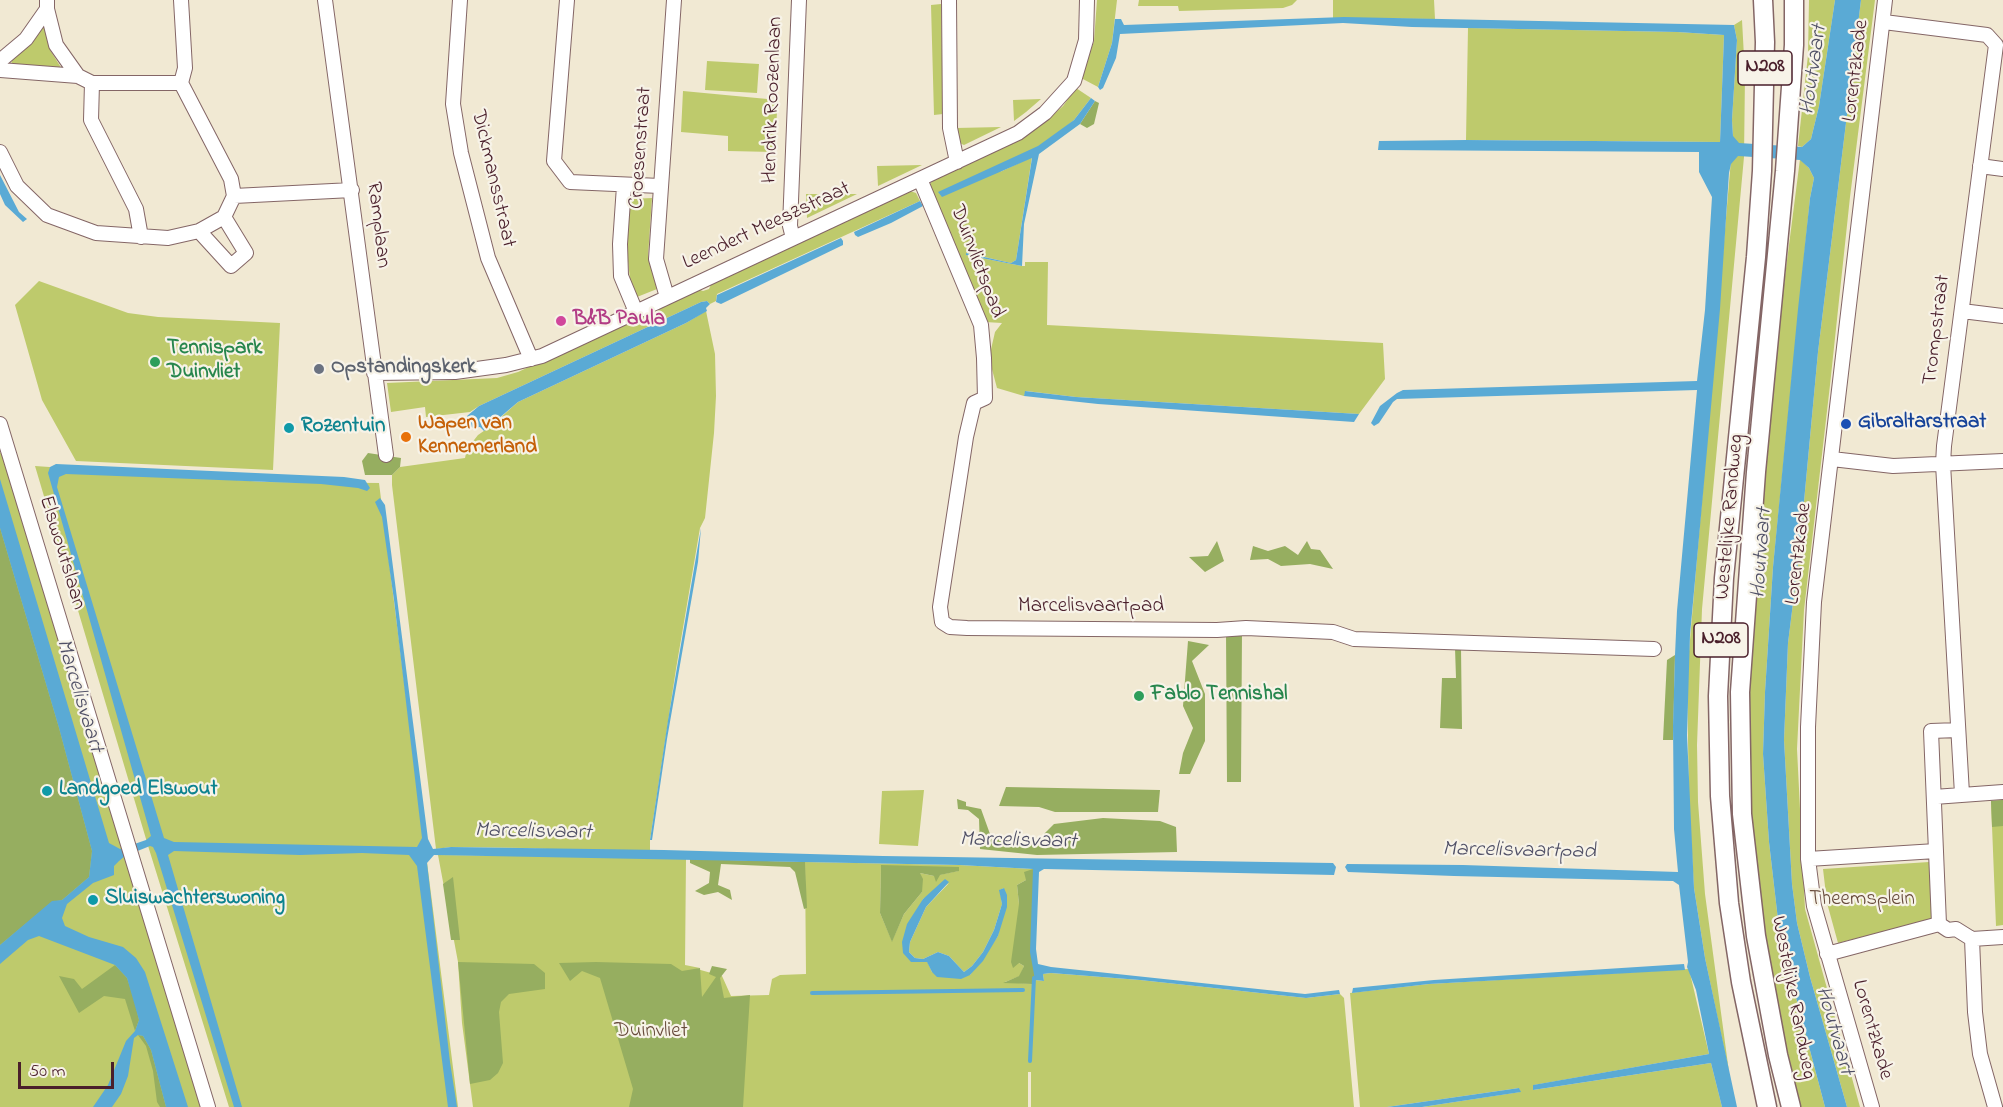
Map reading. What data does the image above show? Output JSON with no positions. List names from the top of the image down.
{
  "streets": {
    "main road": ["N208", "Westelijke Randweg"],
    "street": [
      "Lorentzkade",
      "Hendrik Roozenlaan",
      "Croesenstraat",
      "Dickmansstraat",
      "Ramplaan",
      "Leendert Meeszstraat",
      "Duinvlietspad",
      "Trompstraat",
      "Elswoutslaan",
      "Marcelisvaartpad"
    ]
  },
  "crossings": [
    ["Hendrik Roozenlaan", "Leendert Meeszstraat"],
    ["Croesenstraat", "Leendert Meeszstraat"],
    ["Dickmansstraat", "Leendert Meeszstraat"],
    ["Ramplaan", "Leendert Meeszstraat"],
    ["Leendert Meeszstraat", "Duinvlietspad"],
    ["Duinvlietspad", "Marcelisvaartpad"]
  ],
  "water": ["Houtvaart", "Marcelisvaart", "Marcelisvaartpad"],
  "parks": ["Theemsplein", "Duinvliet"],
  "places": [
    "B&B Paula",
    "Tennispark Duinvliet",
    "Opstandingskerk",
    "Gibraltarstraat",
    "Rozentuin",
    "Wapen van Kennemerland",
    "Fablo Tennishal",
    "Landgoed Elswout",
    "Sluiswachterswoning"
  ],
  "scale_bar": "50 m"
}
